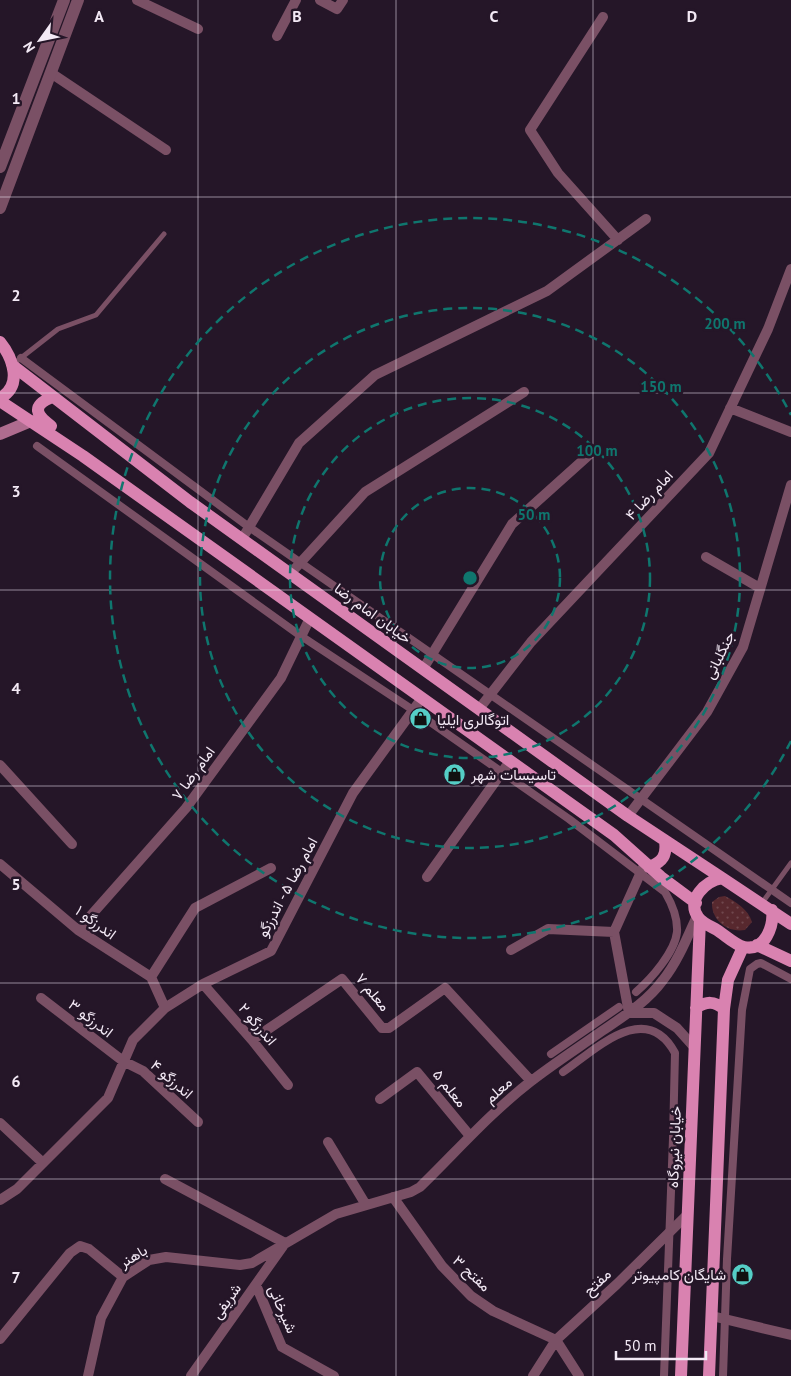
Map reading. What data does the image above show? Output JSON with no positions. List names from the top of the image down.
{
  "streets": {
    "main road": ["خیابان امام رضا", "خیابان نیروگاه"],
    "street": [
      "امام رضا ۴",
      "جنگلبانی",
      "امام رضا ۷",
      "امام رضا ۵ - اندرزگو",
      "اندرزگو ۱",
      "معلم ۷",
      "اندرزگو ۳",
      "اندرزگو ۲",
      "اندرزگو ۴",
      "معلم ۵",
      "معلم",
      "باهنر",
      "مفتح ۳",
      "مفتح",
      "شریفی",
      "شیرخانی"
    ]
  },
  "crossings": [
    ["امام رضا ۴", "خیابان امام رضا"],
    ["خیابان امام رضا", "جنگلبانی"],
    ["امام رضا ۷", "اندرزگو ۱"],
    ["امام رضا ۵ - اندرزگو", "اندرزگو ۳"],
    ["امام رضا ۵ - اندرزگو", "اندرزگو ۲"],
    ["امام رضا ۵ - اندرزگو", "اندرزگو ۴"],
    ["معلم ۷", "اندرزگو ۲"],
    ["معلم ۷", "معلم"],
    ["اندرزگو ۳", "اندرزگو ۴"],
    ["معلم ۵", "معلم"],
    ["معلم", "خیابان نیروگاه"],
    ["معلم", "باهنر"],
    ["معلم", "مفتح ۳"],
    ["معلم", "شریفی"],
    ["خیابان نیروگاه", "مفتح"],
    ["باهنر", "شریفی"],
    ["مفتح ۳", "مفتح"],
    ["شریفی", "شیرخانی"]
  ],
  "places": {
    "shop": ["اتوگالری ایلیا", "تاسیسات شهر", "شایگان کامپیوتر"]
  },
  "scale_bar": "50 m",
  "north": "bottom left",
  "grid": {
    "columns": [
      "A",
      "B",
      "C",
      "D"
    ],
    "rows": [
      "1",
      "2",
      "3",
      "4",
      "5",
      "6",
      "7"
    ]
  },
  "rings": [
    "200 m",
    "150 m",
    "100 m",
    "50 m"
  ]
}
